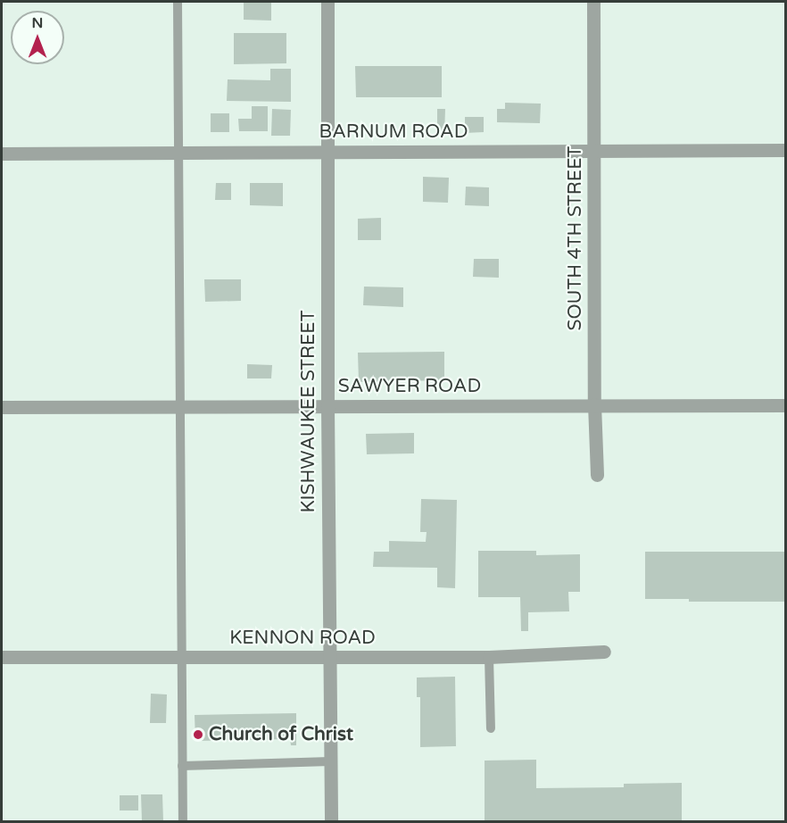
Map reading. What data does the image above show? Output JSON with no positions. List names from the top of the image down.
{
  "streets": {
    "street": [
      "BARNUM ROAD",
      "SOUTH 4TH STREET",
      "SAWYER ROAD",
      "KISHWAUKEE STREET",
      "KENNON ROAD"
    ]
  },
  "crossings": [
    ["BARNUM ROAD", "SOUTH 4TH STREET"],
    ["BARNUM ROAD", "KISHWAUKEE STREET"],
    ["SOUTH 4TH STREET", "SAWYER ROAD"],
    ["SAWYER ROAD", "KISHWAUKEE STREET"],
    ["KISHWAUKEE STREET", "KENNON ROAD"]
  ],
  "places": ["Church of Christ"],
  "north": "top"
}
